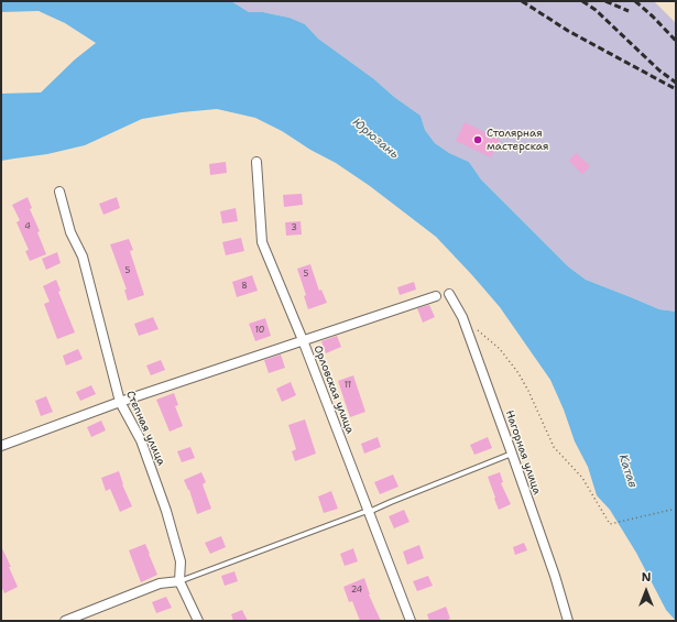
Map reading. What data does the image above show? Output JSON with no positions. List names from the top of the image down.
{
  "streets": {
    "street": ["Орловская улица", "Степная улица", "Нагорная улица"]
  },
  "water": ["Юрюзань", "Катав"],
  "places": ["Столярная мастерская"],
  "house_numbers": [
    "4",
    "3",
    "5",
    "5",
    "8",
    "10",
    "11",
    "24"
  ],
  "north": "top"
}
